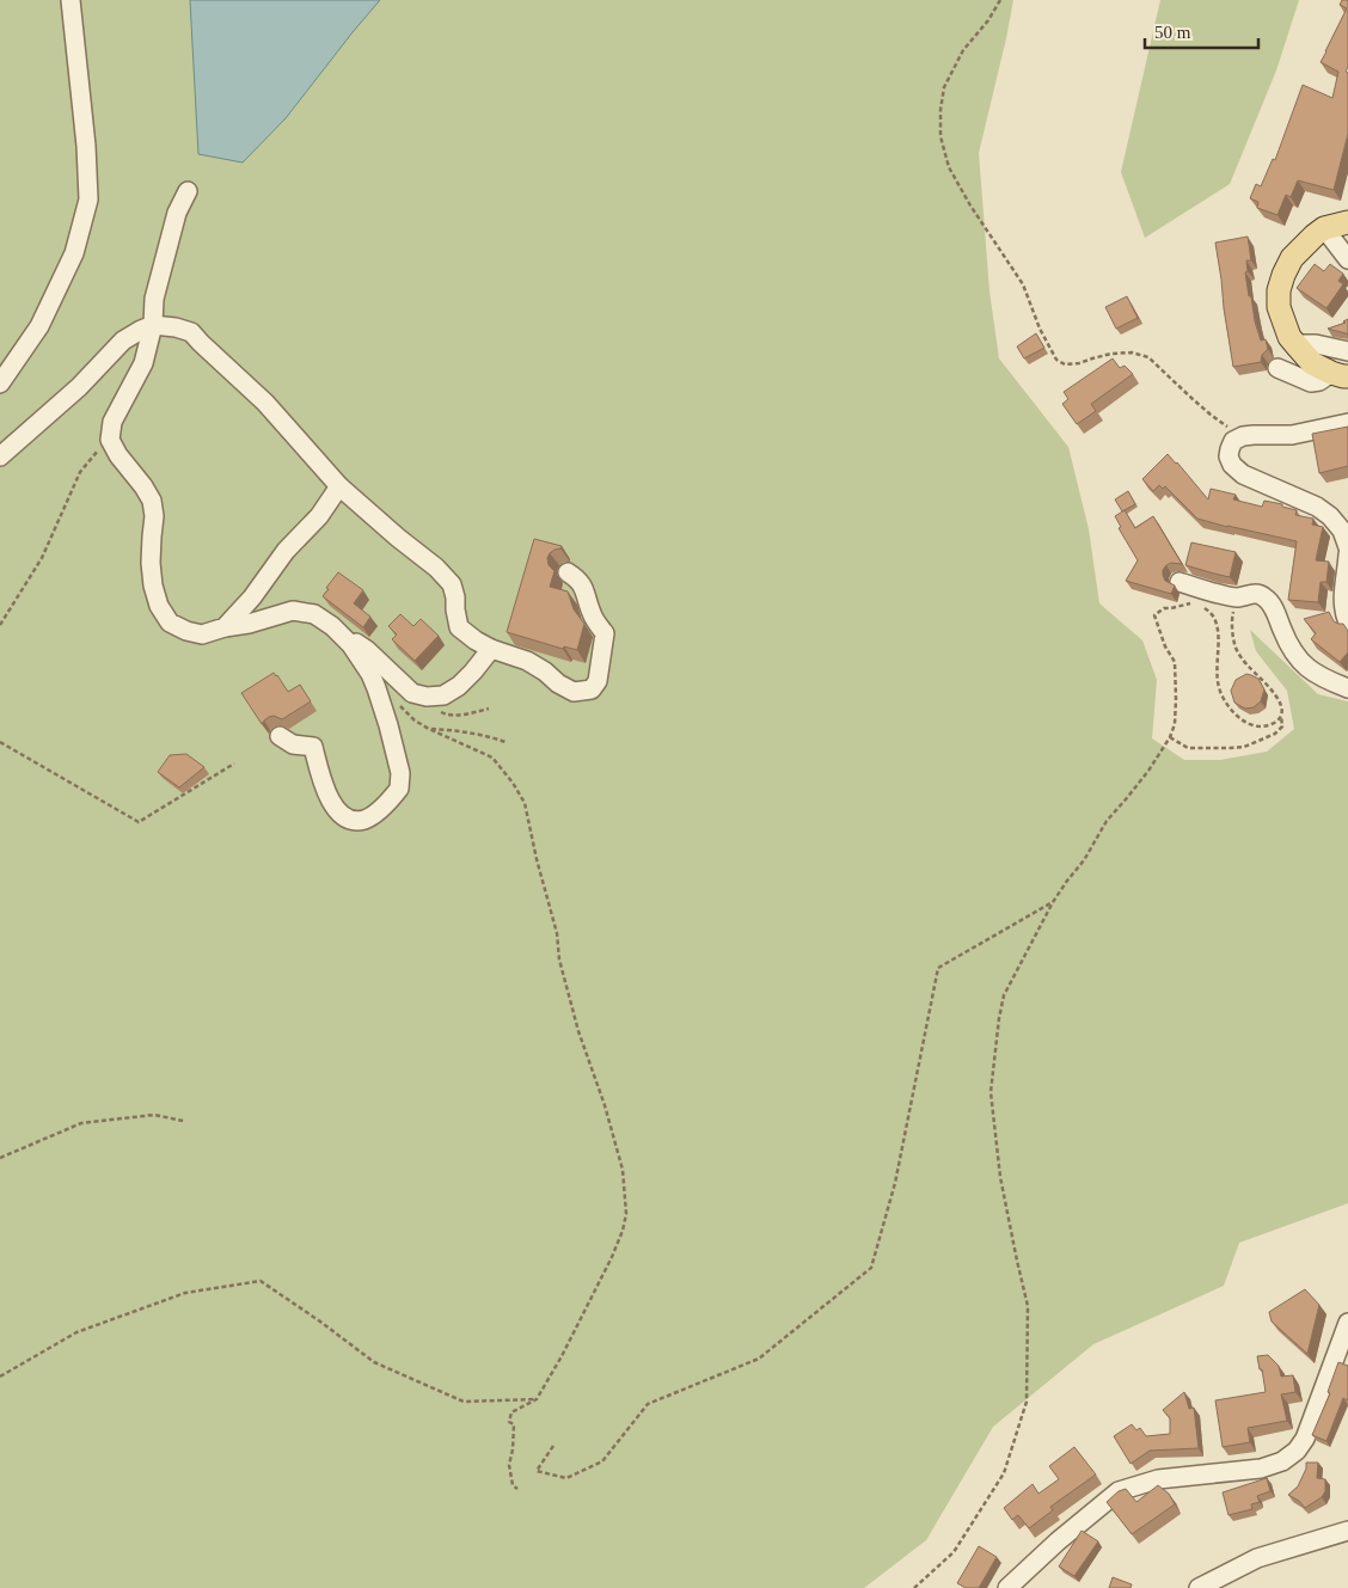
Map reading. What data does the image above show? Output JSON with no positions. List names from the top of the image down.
{
  "scale_bar": "50 m"
}
